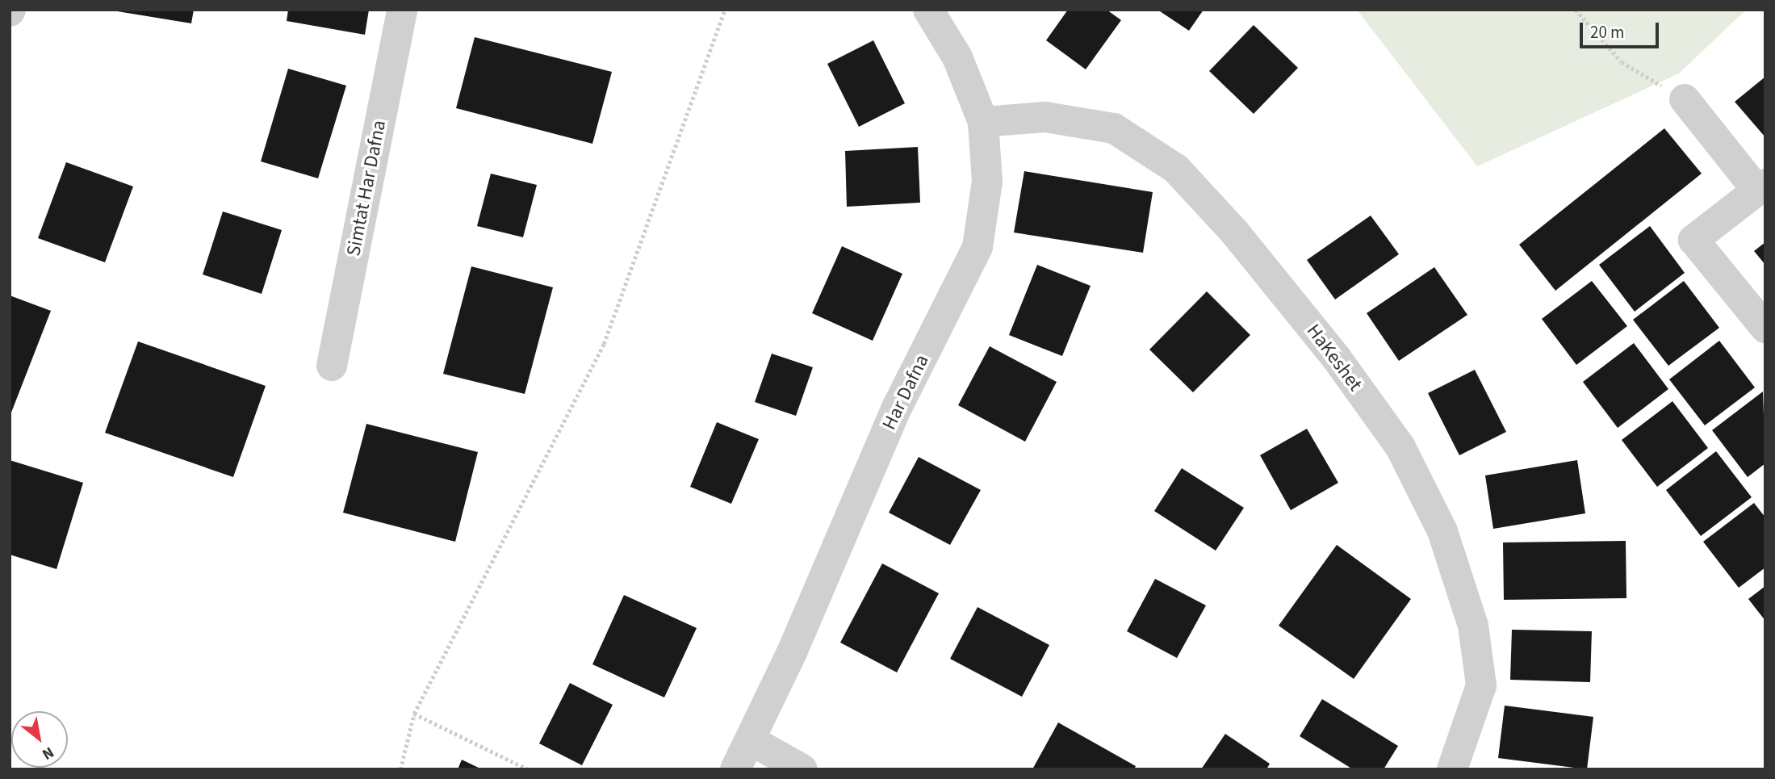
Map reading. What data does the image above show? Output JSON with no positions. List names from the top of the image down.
{
  "streets": {
    "street": ["Simtat Har Dafna", "HaKeshet", "Har Dafna"]
  },
  "crossings": [
    ["HaKeshet", "Har Dafna"]
  ],
  "scale_bar": "20 m",
  "north": "bottom right"
}
